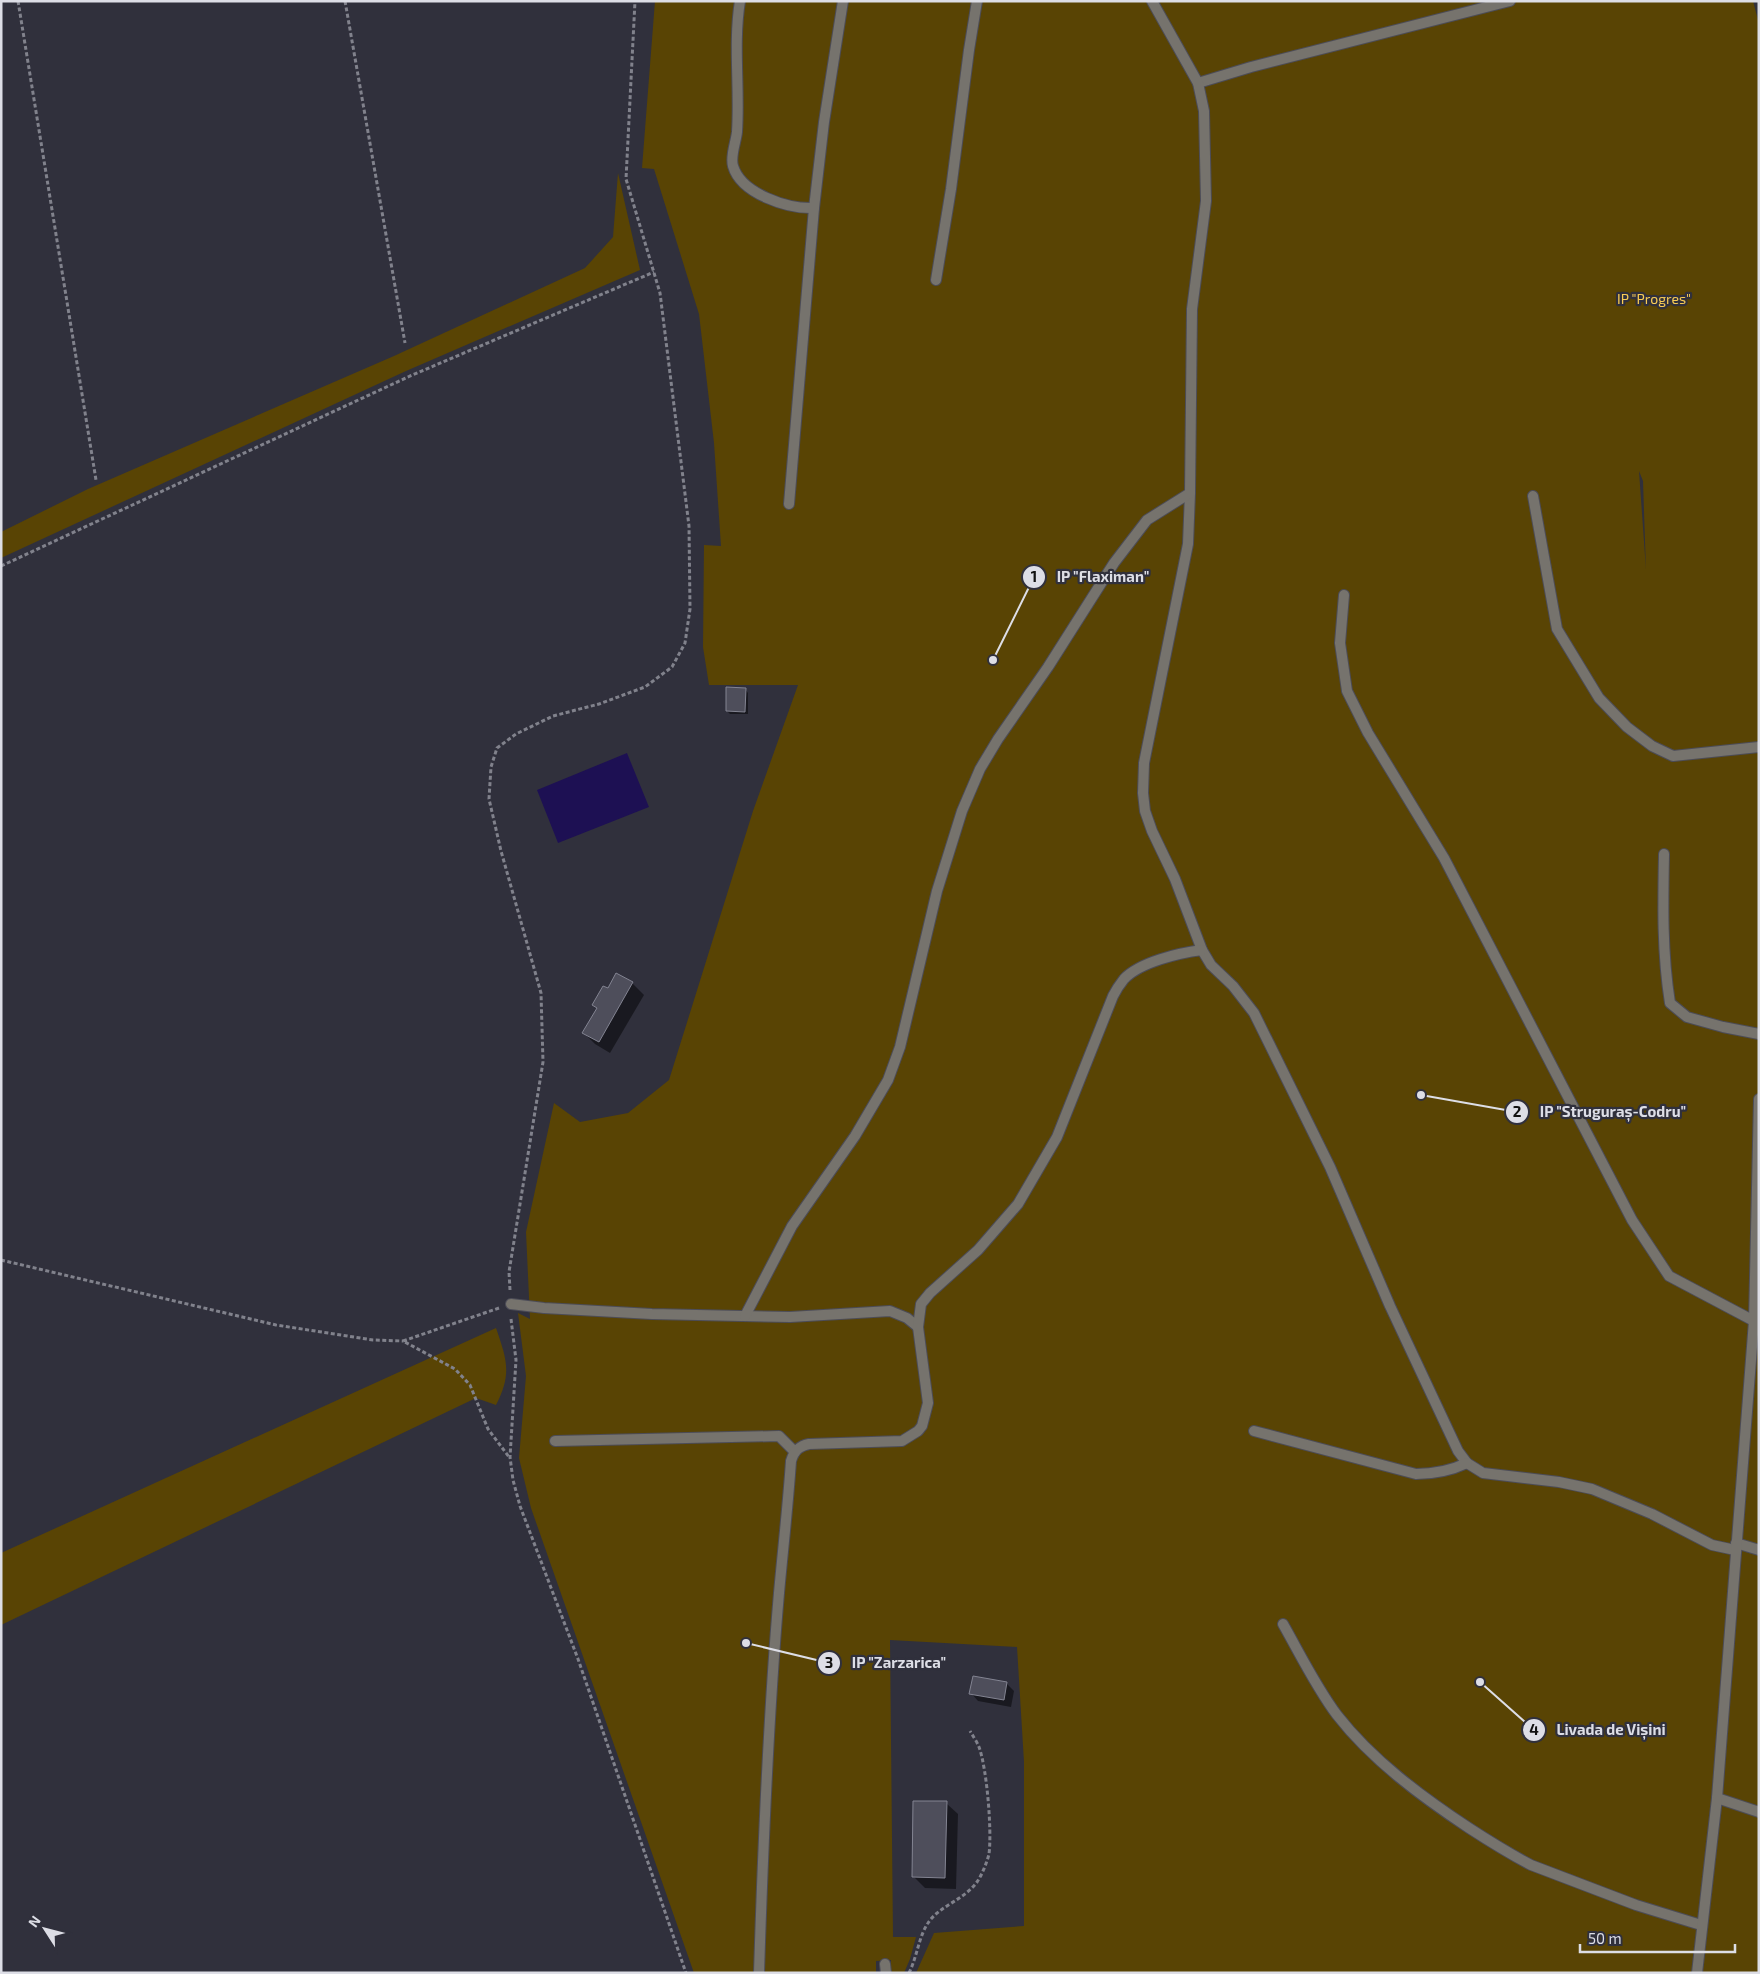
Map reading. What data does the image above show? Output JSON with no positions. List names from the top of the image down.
{
  "parks": ["IP \"Progres\""],
  "places": [
    "IP \"Flaximan\"",
    "IP \"Struguraș-Codru\"",
    "IP \"Zarzarica\"",
    "Livada de Vișini"
  ],
  "scale_bar": "50 m",
  "north": "top left"
}
